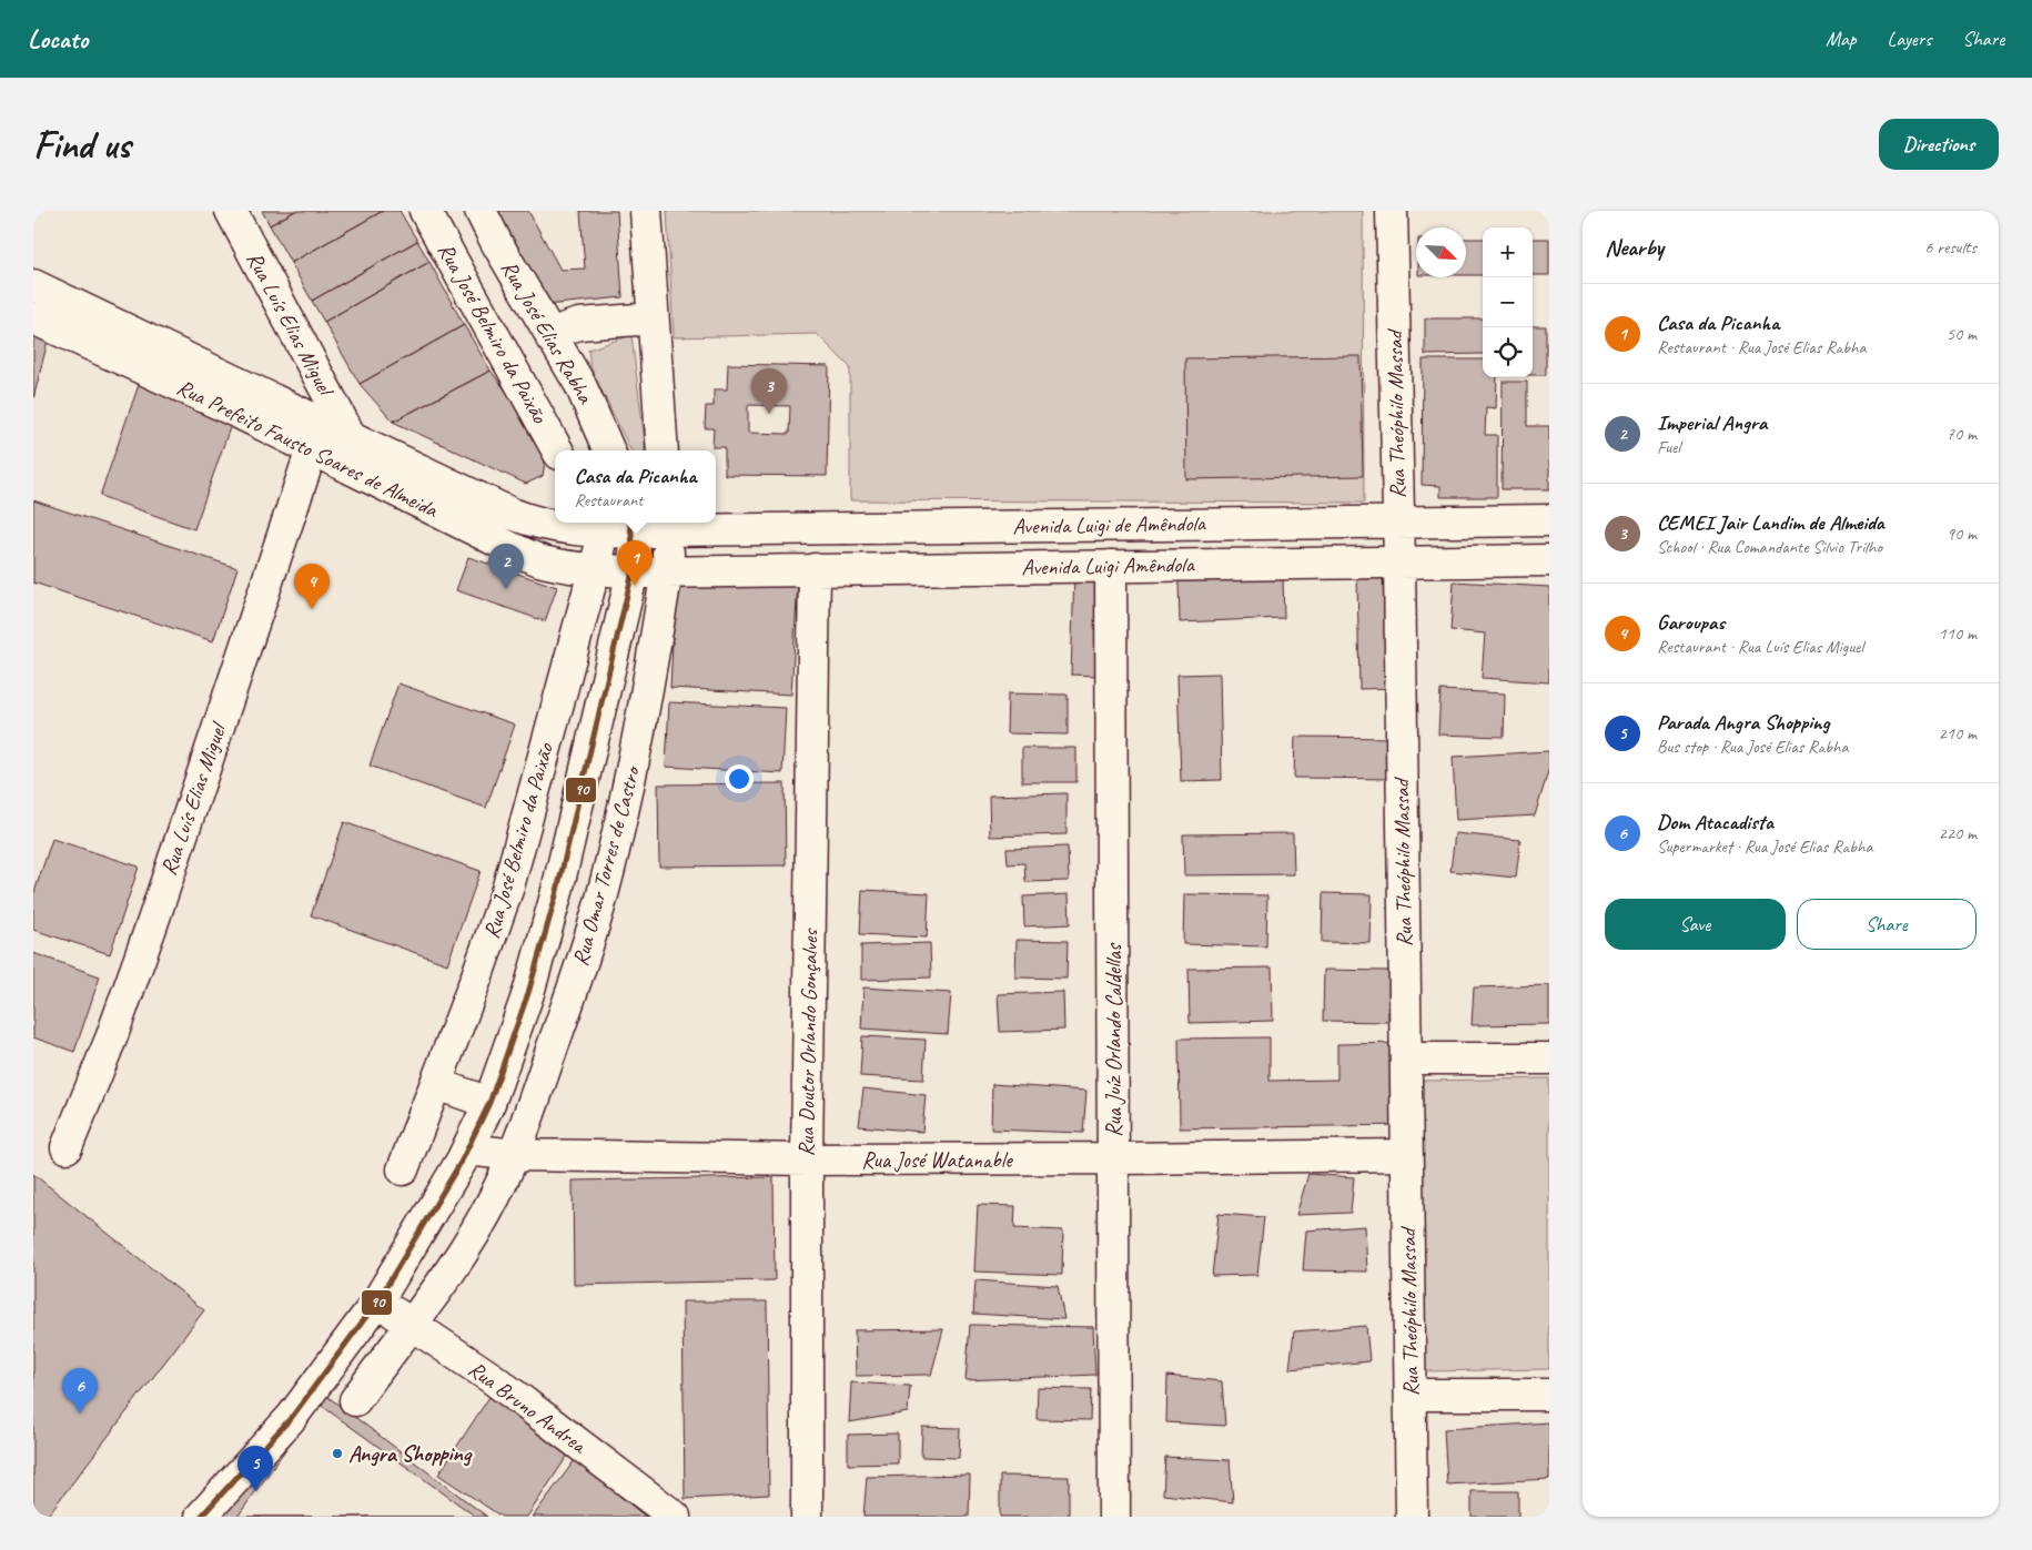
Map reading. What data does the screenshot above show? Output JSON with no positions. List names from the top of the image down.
{
  "streets": {
    "street": [
      "Rua Luís Elias Miguel",
      "Rua José Elias Rabha",
      "Rua José Belmiro da Paixão",
      "Rua Theóphilo Massad",
      "Rua Prefeito Fausto Soares de Almeida",
      "Avenida Luigi de Amêndola",
      "Avenida Luigi Amêndola",
      "Rua Omar Torres de Castro",
      "Rua Juíz Orlando Caldellas",
      "Rua Doutor Orlando Gonçalves",
      "Rua José Watanable",
      "Rua Bruno Andrea"
    ]
  },
  "crossings": [
    ["Rua Luís Elias Miguel", "Rua Prefeito Fausto Soares de Almeida"],
    ["Rua José Belmiro da Paixão", "Rua Prefeito Fausto Soares de Almeida"],
    ["Rua José Belmiro da Paixão", "Rua José Watanable"],
    ["Rua Theóphilo Massad", "Avenida Luigi de Amêndola"],
    ["Rua Theóphilo Massad", "Avenida Luigi Amêndola"],
    ["Rua Theóphilo Massad", "Rua José Watanable"],
    ["Rua Prefeito Fausto Soares de Almeida", "Avenida Luigi de Amêndola"],
    ["Rua Prefeito Fausto Soares de Almeida", "Avenida Luigi Amêndola"],
    ["Avenida Luigi de Amêndola", "Rua Omar Torres de Castro"],
    ["Avenida Luigi Amêndola", "Rua Omar Torres de Castro"],
    ["Avenida Luigi Amêndola", "Rua Juíz Orlando Caldellas"],
    ["Avenida Luigi Amêndola", "Rua Doutor Orlando Gonçalves"],
    ["Rua Omar Torres de Castro", "Rua José Watanable"],
    ["Rua Omar Torres de Castro", "Rua Bruno Andrea"],
    ["Rua Juíz Orlando Caldellas", "Rua José Watanable"],
    ["Rua Doutor Orlando Gonçalves", "Rua José Watanable"]
  ],
  "places": ["Angra Shopping"],
  "lines": ["transit line 90"],
  "north": "bottom right",
  "page": {
    "header": "Locato",
    "nav": ["Map", "Layers", "Share"],
    "buttons": [
      "Directions",
      ["Save", "Share"]
    ],
    "title": "Find us",
    "heading": ["Nearby", "6 results"],
    "map_buttons": ["+", "−"],
    "list": [
      {
        "mark": "1",
        "name": "Casa da Picanha",
        "note": "Restaurant · Rua José Elias Rabha",
        "value": "50 m"
      },
      {
        "mark": "2",
        "name": "Imperial Angra",
        "note": "Fuel",
        "value": "70 m"
      },
      {
        "mark": "3",
        "name": "CEMEI Jair Landim de Almeida",
        "note": "School · Rua Comandante Silvio Trilho",
        "value": "90 m"
      },
      {
        "mark": "4",
        "name": "Garoupas",
        "note": "Restaurant · Rua Luís Elias Miguel",
        "value": "110 m"
      },
      {
        "mark": "5",
        "name": "Parada Angra Shopping",
        "note": "Bus stop · Rua José Elias Rabha",
        "value": "210 m"
      },
      {
        "mark": "6",
        "name": "Dom Atacadista",
        "note": "Supermarket · Rua José Elias Rabha",
        "value": "220 m"
      }
    ],
    "pins": [
      "3",
      "1",
      "2",
      "4",
      "6",
      "5"
    ],
    "popup": ["Casa da Picanha", "Restaurant"]
  }
}
